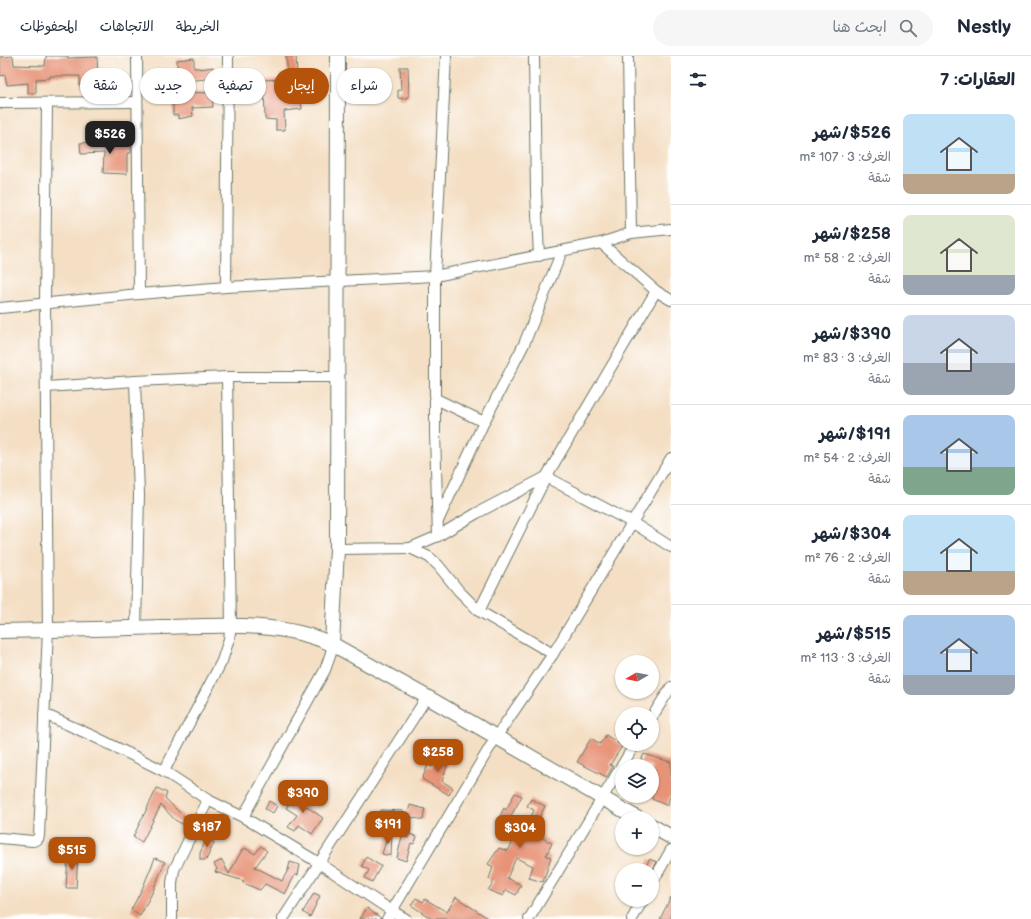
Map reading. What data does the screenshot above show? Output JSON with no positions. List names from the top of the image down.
{
  "north": "left",
  "page": {
    "header": "Nestly",
    "search": "ابحث هنا",
    "nav": ["الخريطة", "الاتجاهات", "المحفوظات"],
    "heading": "العقارات: 7",
    "chip": [
      "شراء",
      "إيجار",
      "تصفية",
      "جديد",
      "شقة"
    ],
    "list": [
      {
        "name": "$526/شهر",
        "note": "الغرف: 3 · 107 m² · شقة"
      },
      {
        "name": "$258/شهر",
        "note": "الغرف: 2 · 58 m² · شقة"
      },
      {
        "name": "$390/شهر",
        "note": "الغرف: 3 · 83 m² · شقة"
      },
      {
        "name": "$191/شهر",
        "note": "الغرف: 2 · 54 m² · شقة"
      },
      {
        "name": "$304/شهر",
        "note": "الغرف: 2 · 76 m² · شقة"
      },
      {
        "name": "$515/شهر",
        "note": "الغرف: 3 · 113 m² · شقة"
      }
    ],
    "price": [
      "$526",
      "$258",
      "$390",
      "$191",
      "$187",
      "$304",
      "$515"
    ],
    "map_buttons": ["+", "−"]
  }
}
